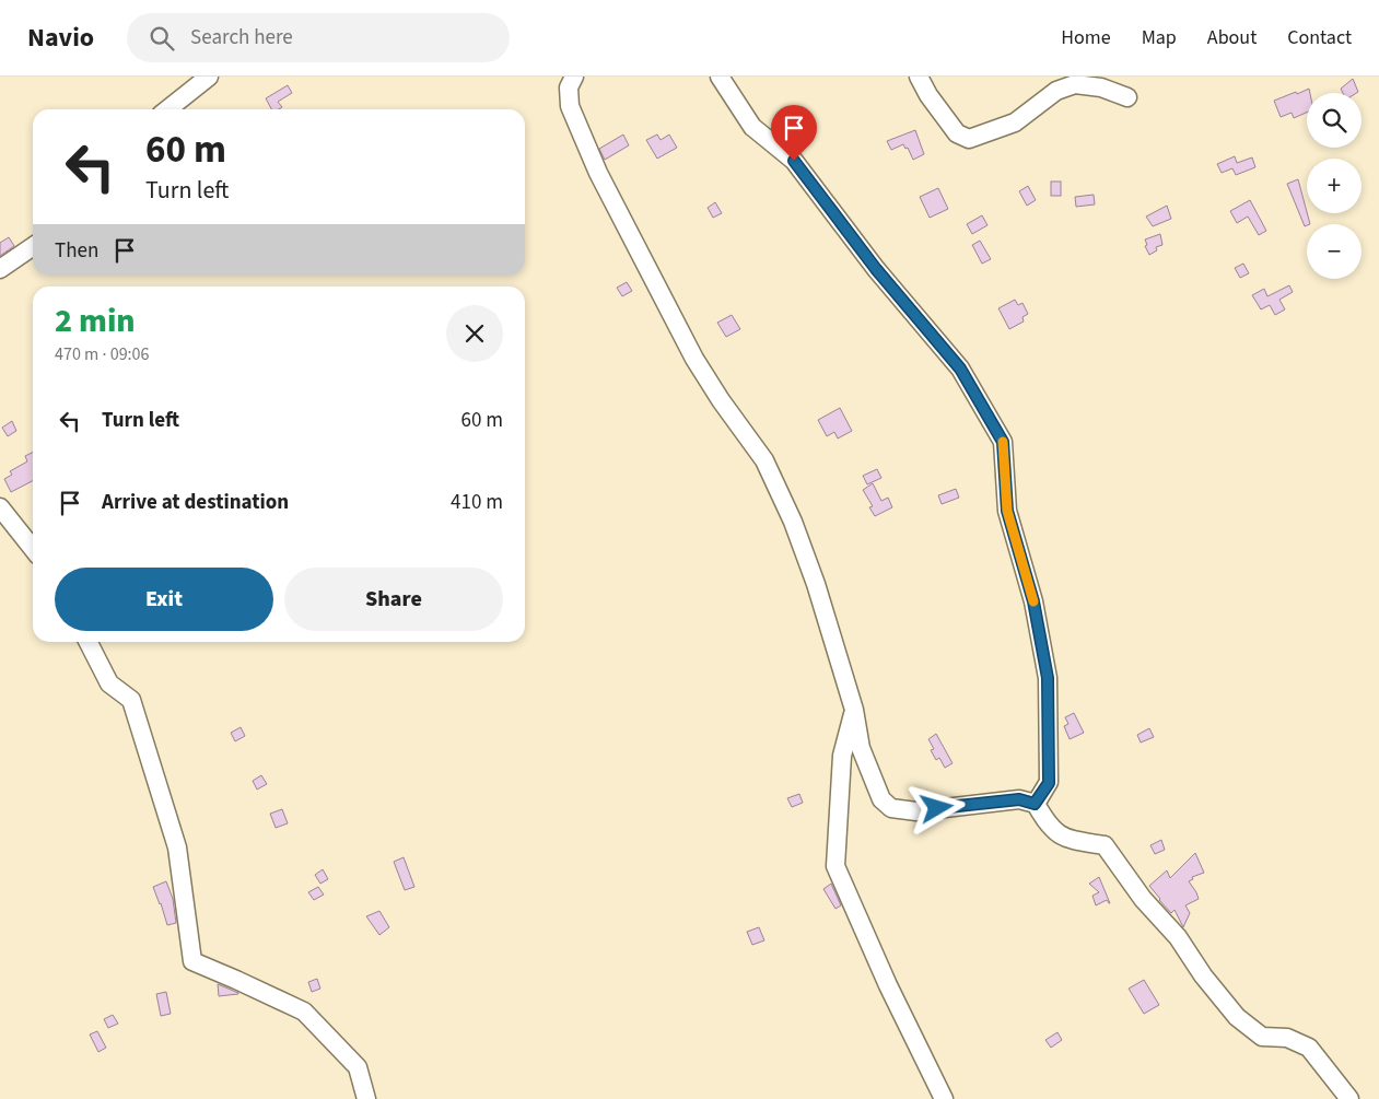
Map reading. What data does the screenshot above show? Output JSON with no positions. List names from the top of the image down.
{
  "page": {
    "header": "Navio",
    "search": "Search here",
    "nav": [
      "Home",
      "Map",
      "About",
      "Contact"
    ],
    "map_buttons": ["+", "−"],
    "turn": ["60 m", "Turn left"],
    "then": "Then",
    "heading": ["2 min", "470 m · 09:06"],
    "list": [
      {
        "name": "Turn left",
        "value": "60 m"
      },
      {
        "name": "Arrive at destination",
        "value": "410 m"
      }
    ],
    "buttons": ["Exit", "Share"]
  }
}
